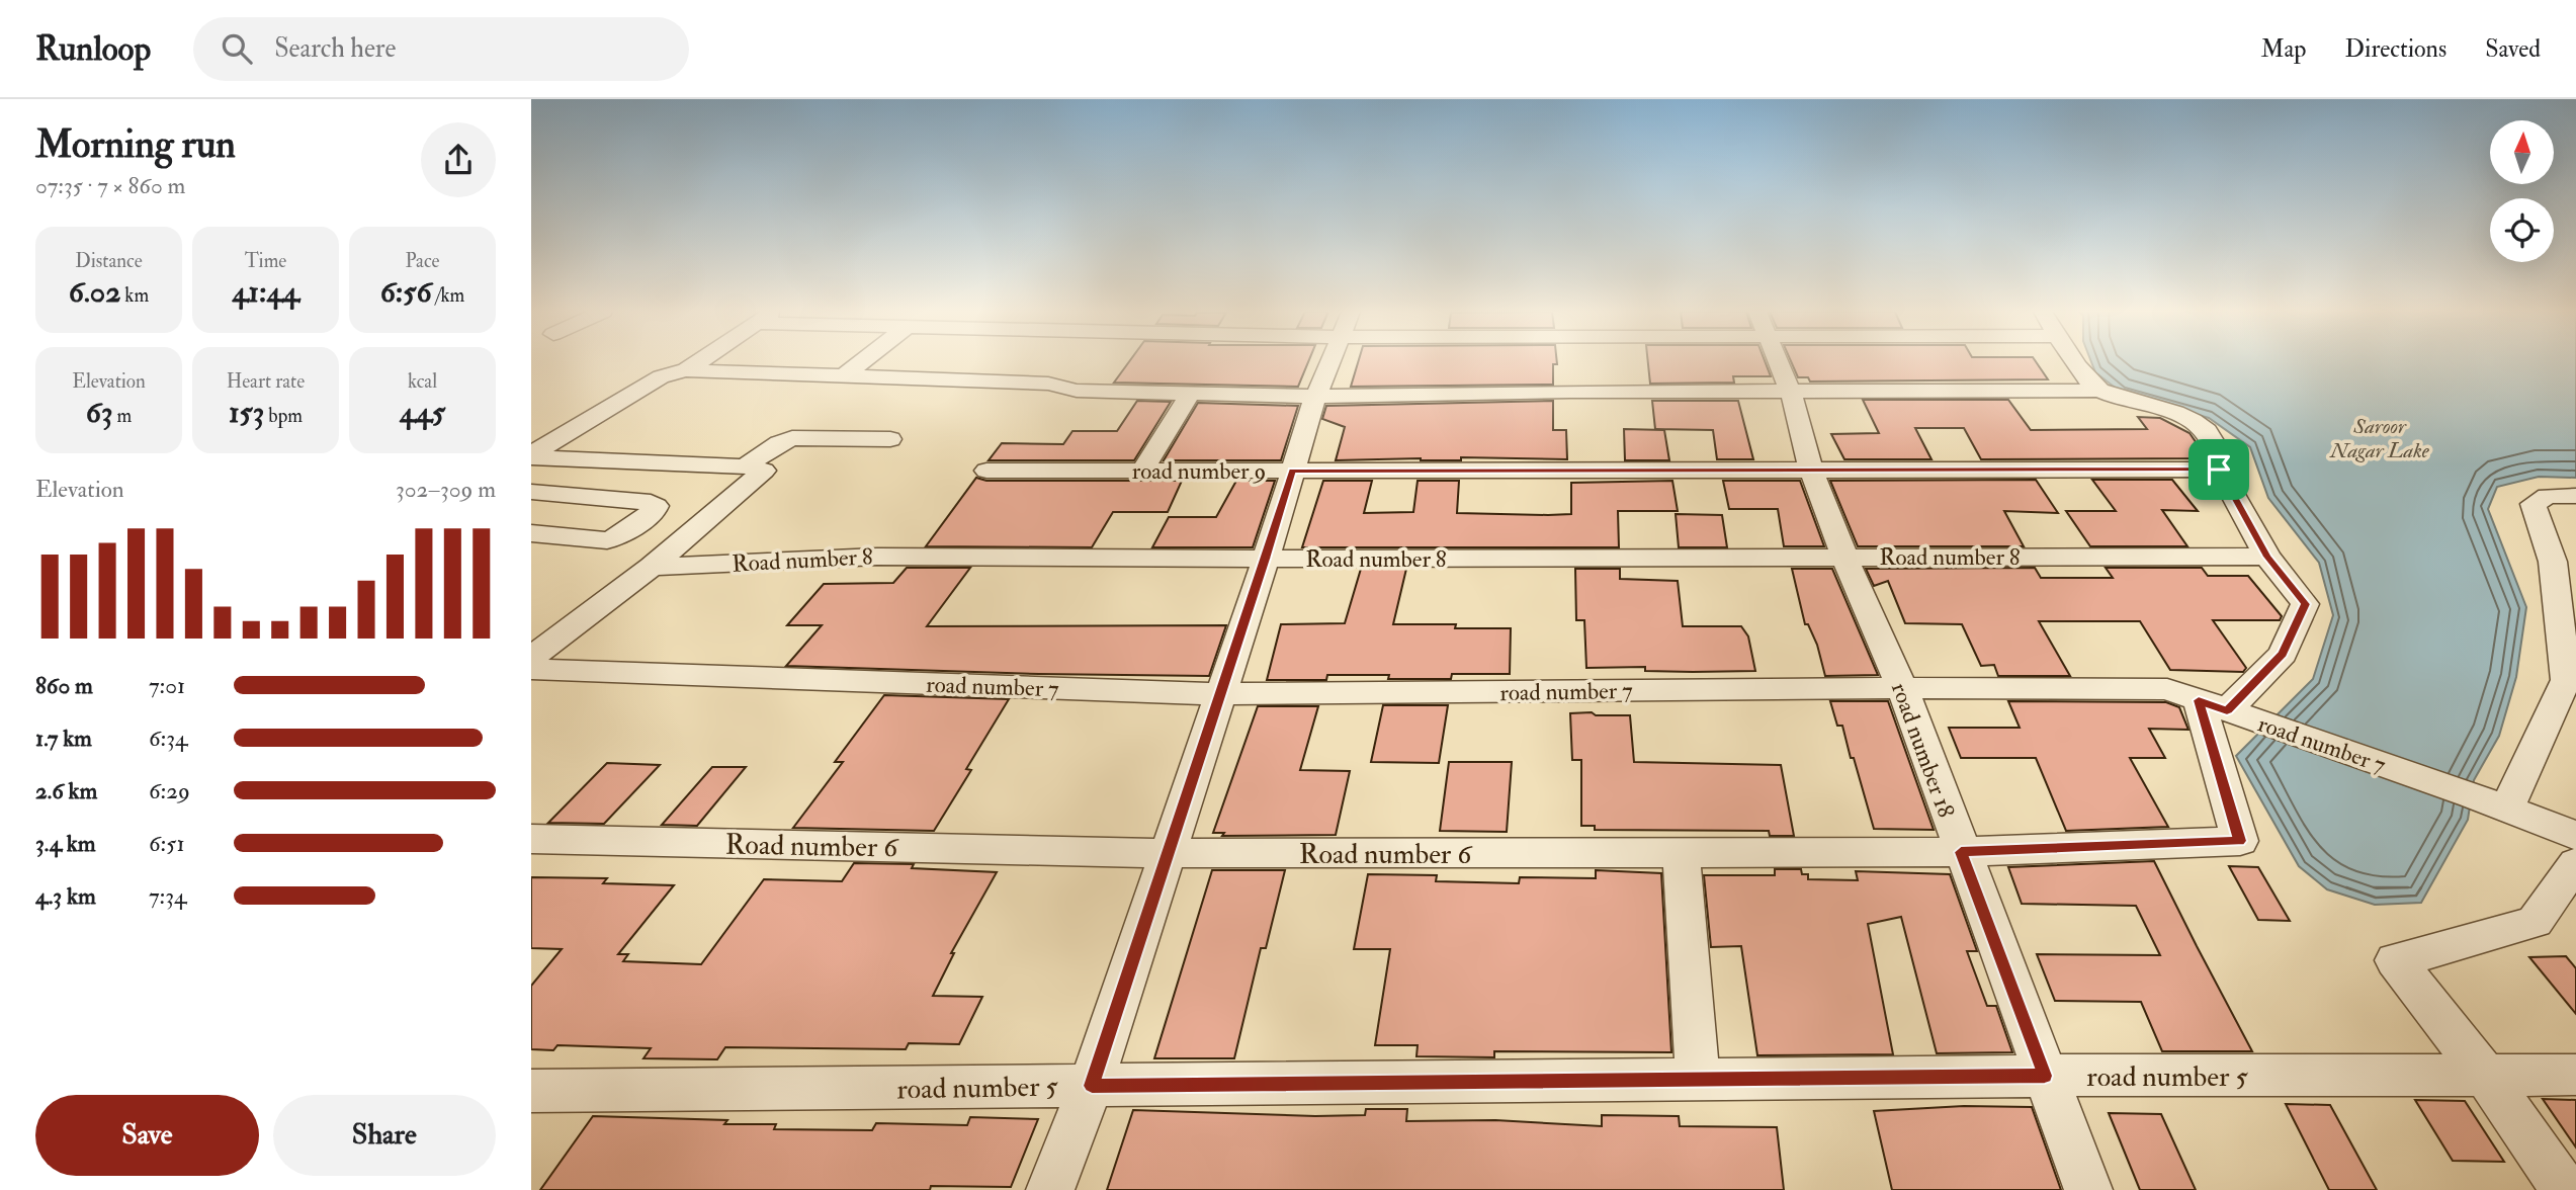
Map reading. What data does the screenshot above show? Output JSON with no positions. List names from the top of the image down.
{
  "streets": {
    "street": [
      "road number 9",
      "Road number 8",
      "road number 7",
      "road number 18",
      "Road number 6",
      "road number 5"
    ]
  },
  "crossings": [
    ["road number 9", "road number 18"],
    ["Road number 8", "road number 18"],
    ["road number 7", "road number 18"],
    ["road number 7", "Road number 6"],
    ["road number 18", "Road number 6"],
    ["road number 18", "road number 5"]
  ],
  "water": ["Saroor Nagar Lake"],
  "north": "top",
  "page": {
    "header": "Runloop",
    "search": "Search here",
    "nav": ["Map", "Directions", "Saved"],
    "heading": ["Morning run", "07:35 · 7 × 860 m"],
    "stats": [
      ["Distance", "6.02 km"],
      ["Time", "41:44"],
      ["Pace", "6:56 /km"],
      ["Elevation", "63 m"],
      ["Heart rate", "153 bpm"],
      ["kcal", "445"]
    ],
    "chart": ["Elevation", "302–309 m"],
    "list": [
      {
        "name": "860 m",
        "note": "7:01"
      },
      {
        "name": "1.7 km",
        "note": "6:34"
      },
      {
        "name": "2.6 km",
        "note": "6:29"
      },
      {
        "name": "3.4 km",
        "note": "6:51"
      },
      {
        "name": "4.3 km",
        "note": "7:34"
      }
    ],
    "buttons": ["Save", "Share"]
  }
}
